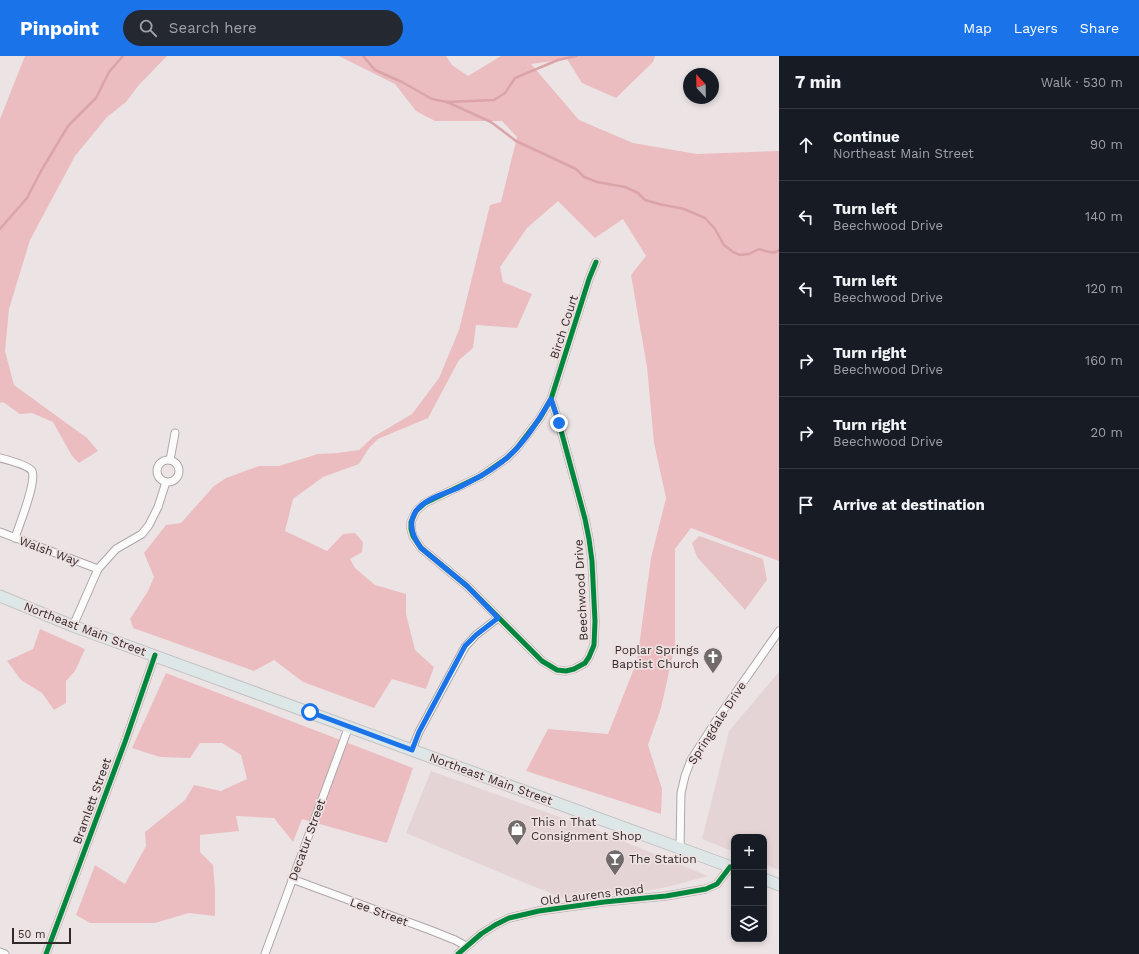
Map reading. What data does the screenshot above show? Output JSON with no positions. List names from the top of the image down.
{
  "streets": {
    "main road": ["Northeast Main Street"],
    "street": [
      "Birch Court",
      "Walsh Way",
      "Beechwood Drive",
      "Springdale Drive",
      "Bramlett Street",
      "Decatur Street",
      "Old Laurens Road",
      "Lee Street"
    ]
  },
  "crossings": [
    ["Birch Court", "Beechwood Drive"],
    ["Northeast Main Street", "Springdale Drive"],
    ["Northeast Main Street", "Bramlett Street"],
    ["Northeast Main Street", "Decatur Street"],
    ["Decatur Street", "Lee Street"],
    ["Old Laurens Road", "Lee Street"]
  ],
  "places": {
    "church": ["Poplar Springs Baptist Church"],
    "shop": ["This n That Consignment Shop"],
    "bar": ["The Station"]
  },
  "scale_bar": "50 m",
  "north": "top",
  "page": {
    "header": "Pinpoint",
    "search": "Search here",
    "nav": ["Map", "Layers", "Share"],
    "heading": ["7 min", "Walk · 530 m"],
    "list": [
      ["Continue", "Northeast Main Street", "90 m"],
      ["Turn left", "Beechwood Drive", "140 m"],
      ["Turn left", "Beechwood Drive", "120 m"],
      ["Turn right", "Beechwood Drive", "160 m"],
      ["Turn right", "Beechwood Drive", "20 m"],
      "Arrive at destination"
    ],
    "map_buttons": ["+", "−"],
    "scale": "50 m"
  }
}
